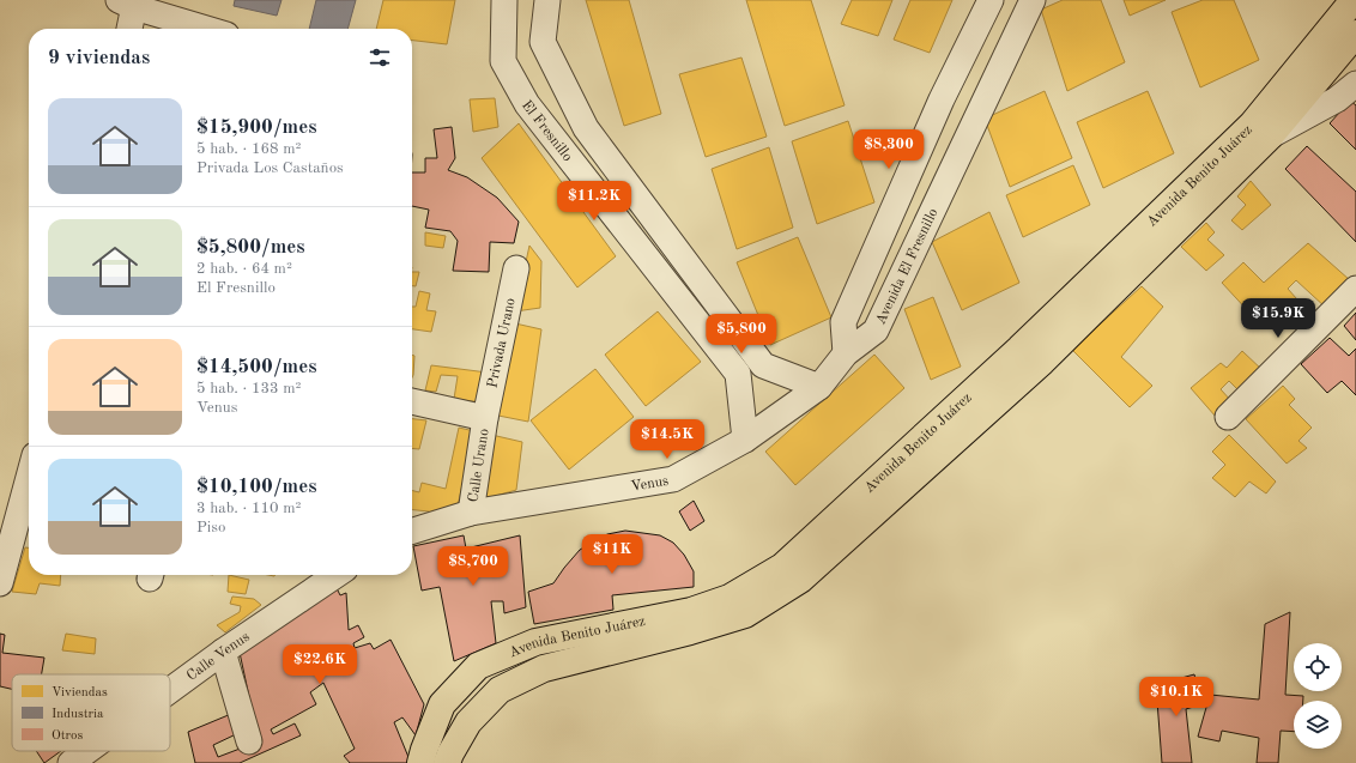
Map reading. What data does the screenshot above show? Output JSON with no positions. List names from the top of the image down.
{
  "streets": {
    "main road": ["Avenida Benito Juárez"],
    "street": [
      "El Fresnillo",
      "Avenida El Fresnillo",
      "Privada Urano",
      "Calle Urano",
      "Venus",
      "Calle Venus"
    ]
  },
  "crossings": [
    ["El Fresnillo", "Venus"],
    ["Avenida El Fresnillo", "Venus"],
    ["Privada Urano", "Calle Urano"],
    ["Calle Urano", "Venus"]
  ],
  "legend": ["Viviendas", "Industria", "Otros"],
  "page": {
    "heading": "9 viviendas",
    "list": [
      {
        "name": "$15,900/mes",
        "note": "5 hab. · 168 m² · Privada Los Castaños"
      },
      {
        "name": "$5,800/mes",
        "note": "2 hab. · 64 m² · El Fresnillo"
      },
      {
        "name": "$14,500/mes",
        "note": "5 hab. · 133 m² · Venus"
      },
      {
        "name": "$10,100/mes",
        "note": "3 hab. · 110 m² · Piso"
      }
    ],
    "price": [
      "$8,300",
      "$11.2K",
      "$15.9K",
      "$5,800",
      "$14.5K",
      "$11K",
      "$8,700",
      "$22.6K",
      "$10.1K"
    ]
  }
}
